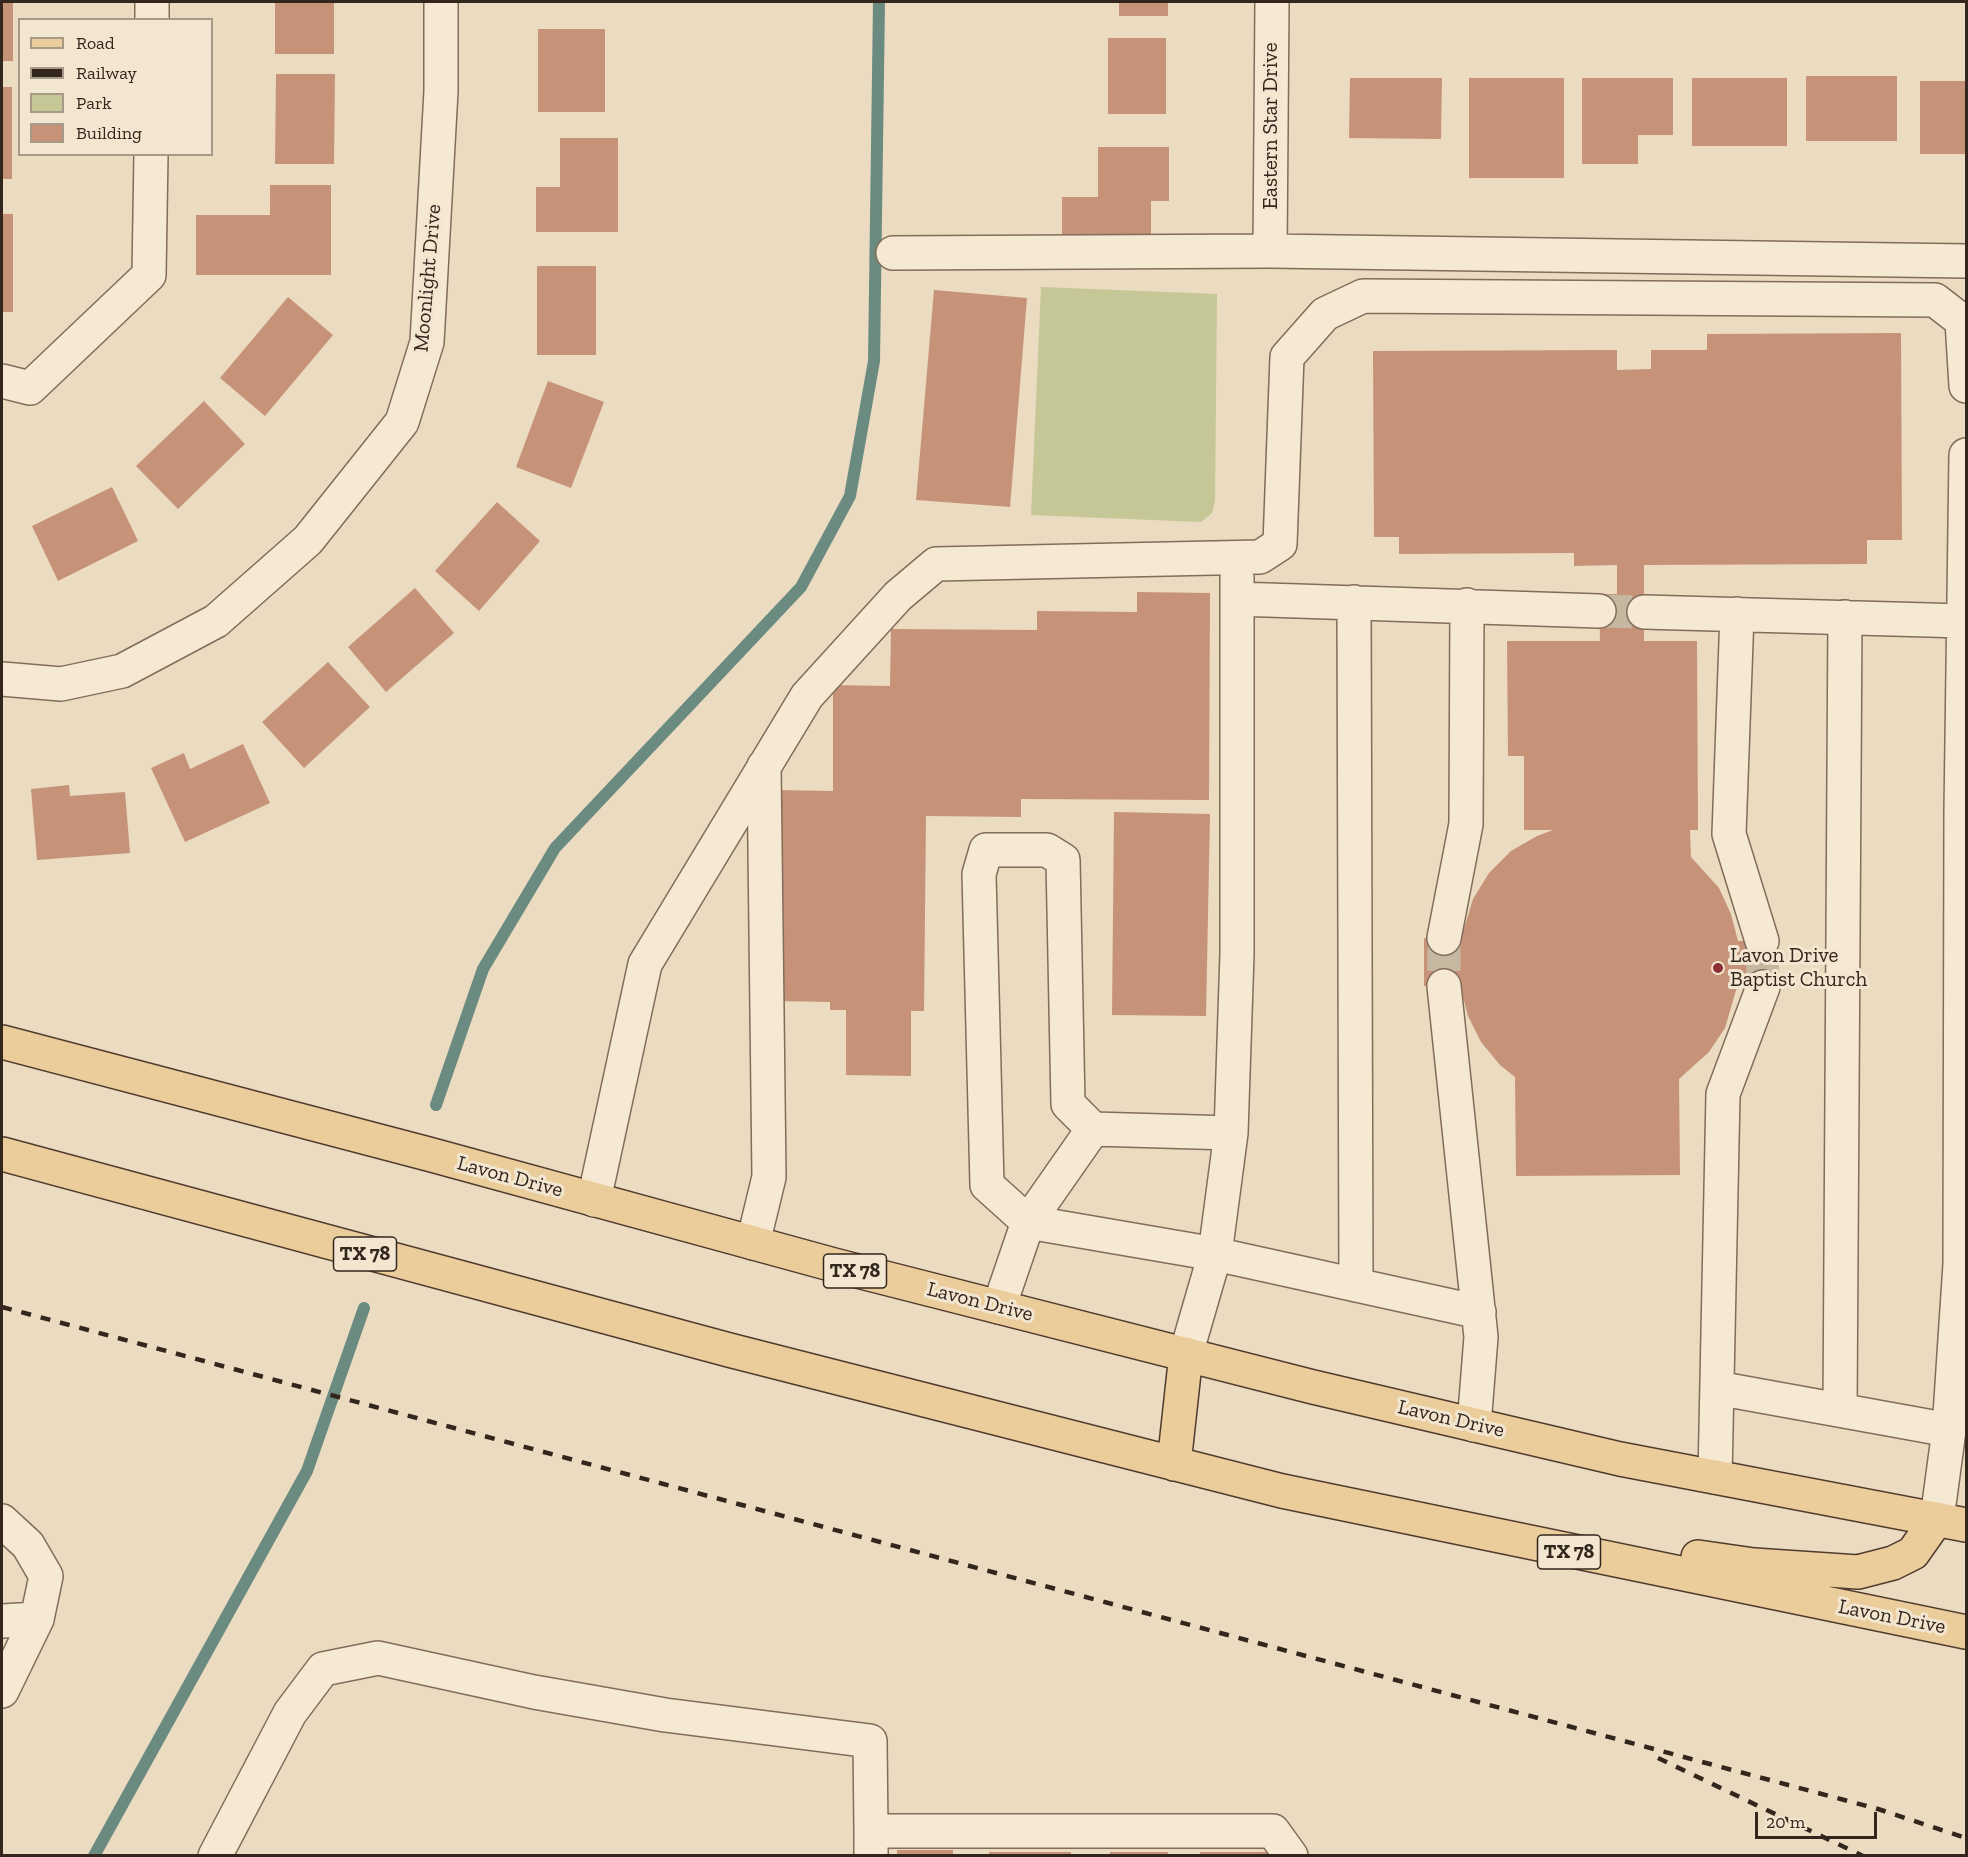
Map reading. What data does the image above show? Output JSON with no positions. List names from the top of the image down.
{
  "streets": {
    "main road": ["Lavon Drive", "TX 78"],
    "street": ["Eastern Star Drive", "Moonlight Drive"]
  },
  "places": ["Lavon Drive Baptist Church"],
  "legend": [
    "Road",
    "Railway",
    "Park",
    "Building"
  ],
  "scale_bar": "20 m"
}
